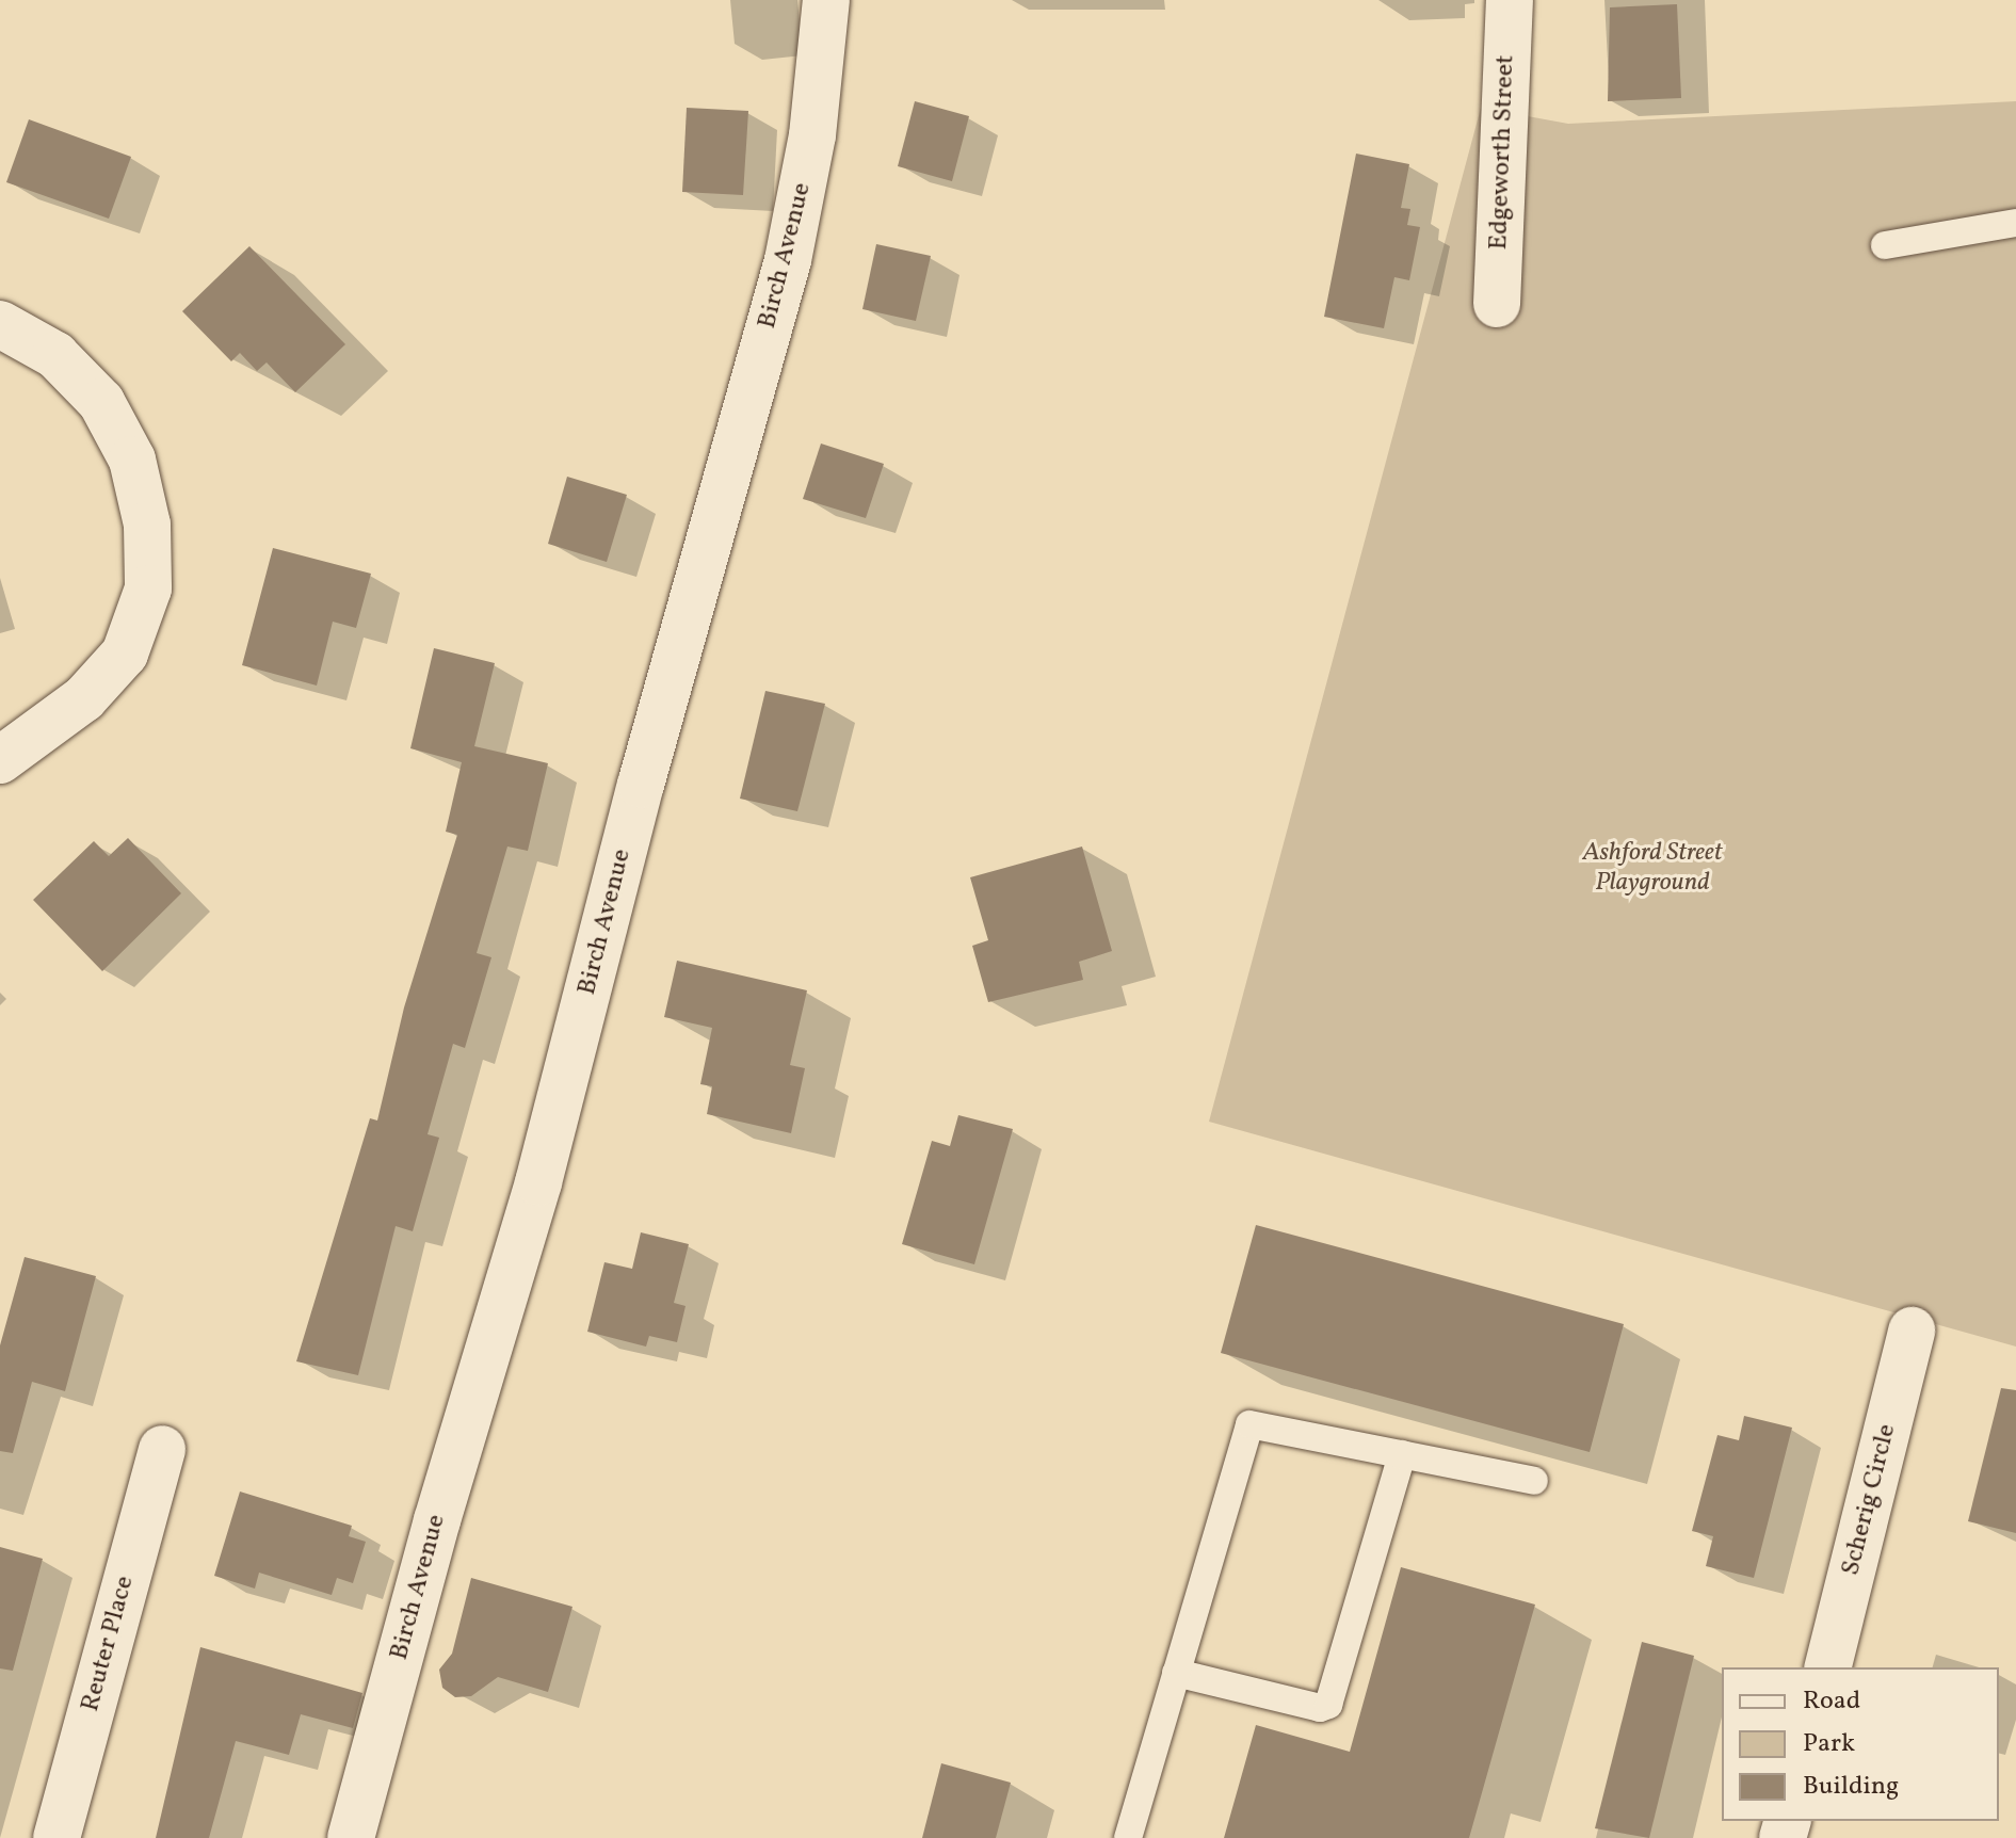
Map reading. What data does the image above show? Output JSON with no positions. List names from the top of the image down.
{
  "streets": {
    "street": [
      "Edgeworth Street",
      "Birch Avenue",
      "Scherig Circle",
      "Reuter Place"
    ]
  },
  "parks": ["Ashford Street Playground"],
  "legend": ["Road", "Park", "Building"]
}
